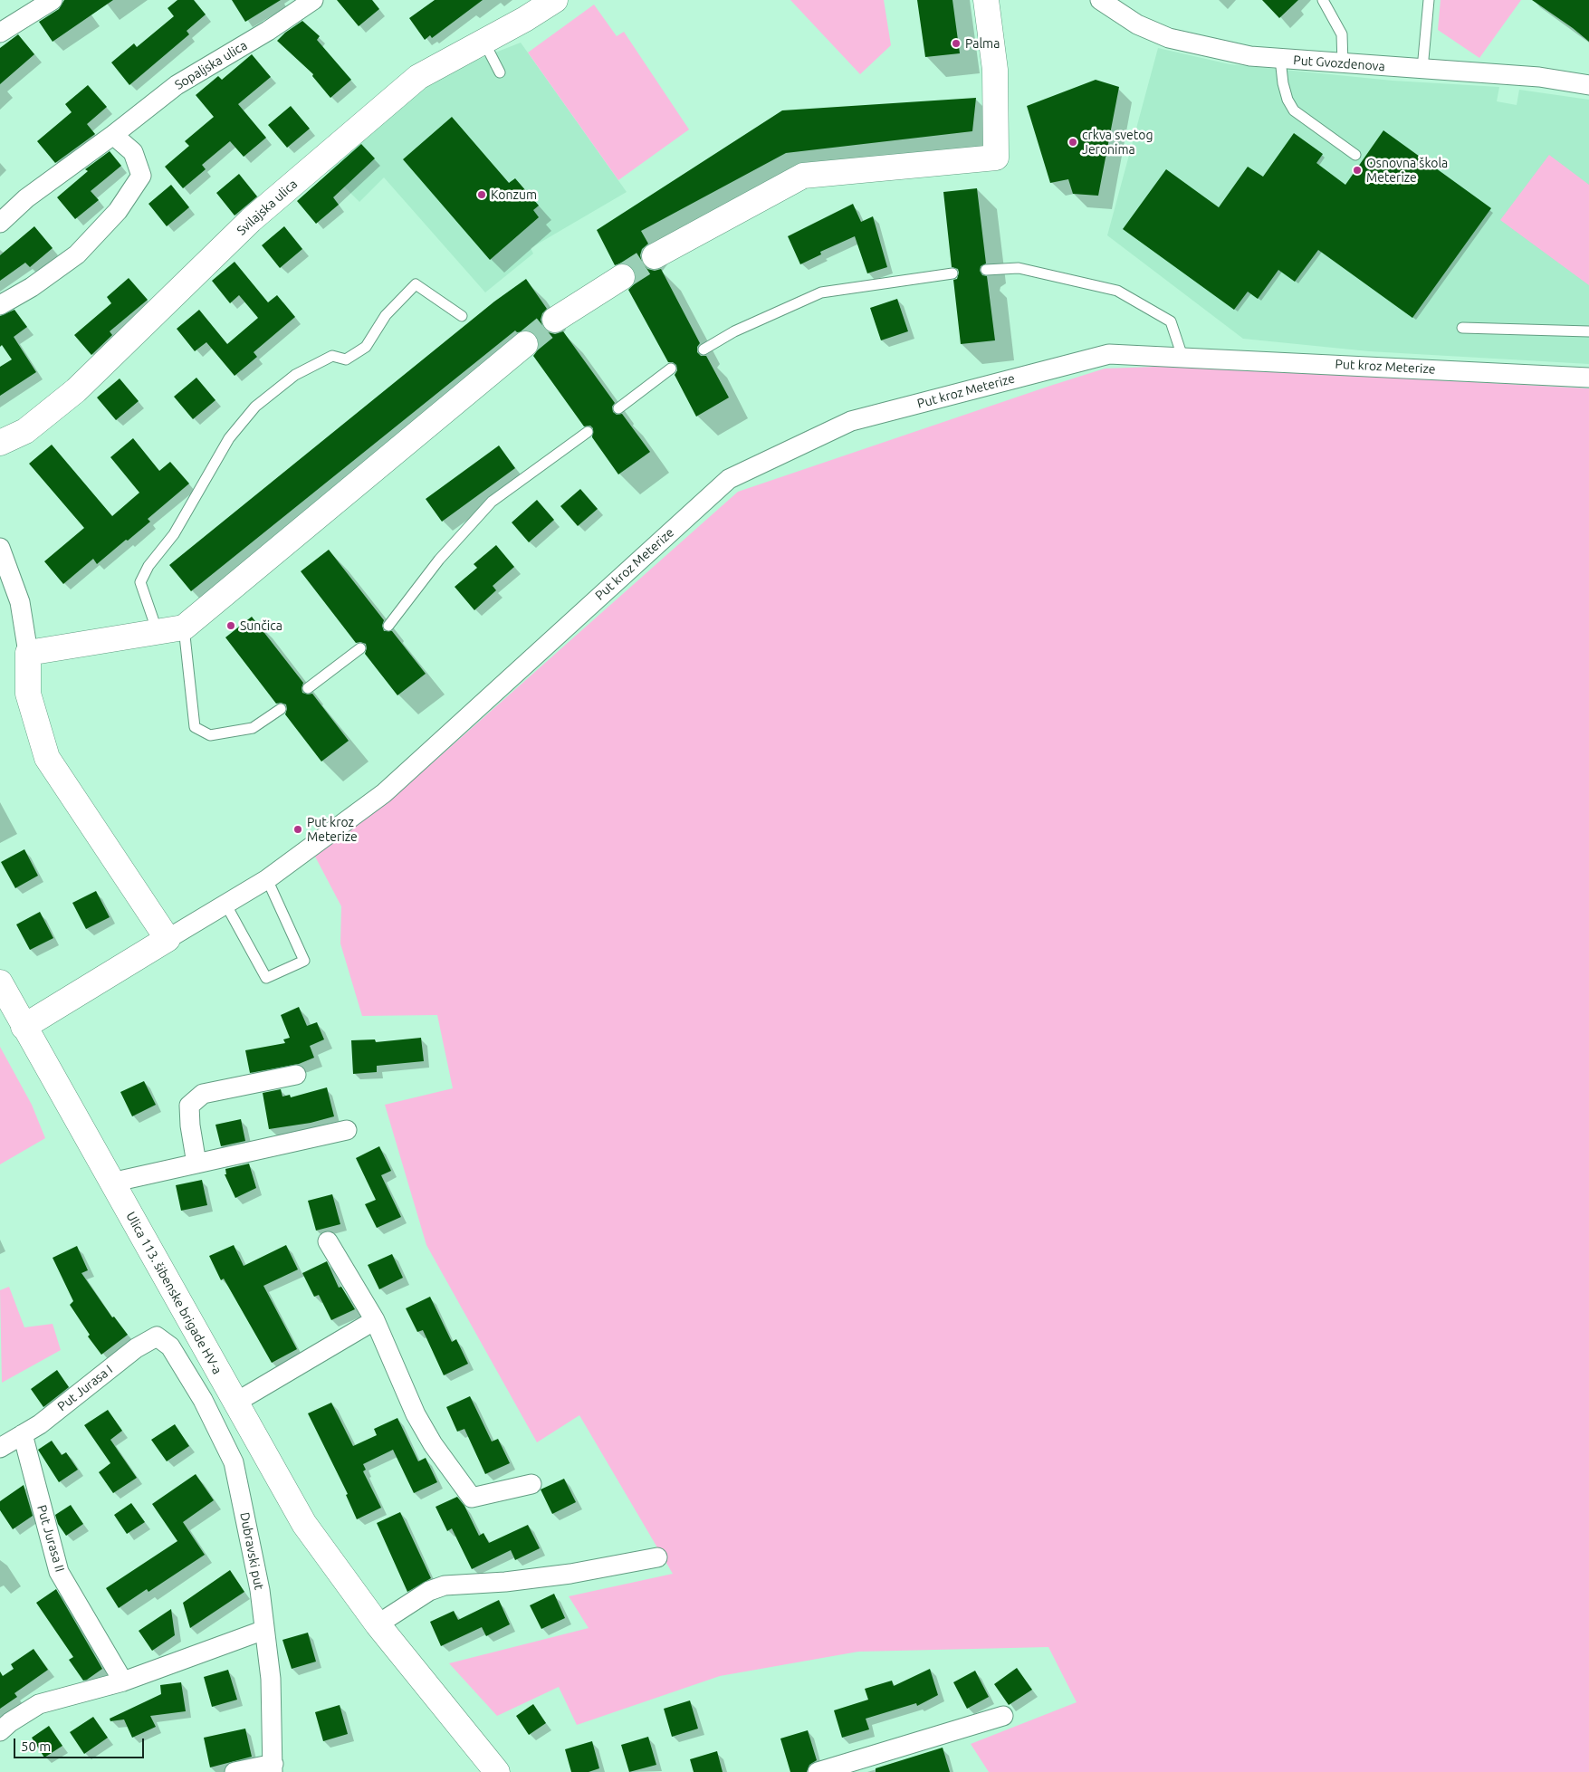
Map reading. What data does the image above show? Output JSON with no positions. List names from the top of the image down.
{
  "streets": {
    "street": [
      "Put Gvozdenova",
      "Sopaljska ulica",
      "Svilajska ulica",
      "Put kroz Meterize",
      "Ulica 113. šibenske brigade HV-a",
      "Put Jurasa I",
      "Put Jurasa II",
      "Dubravski put"
    ]
  },
  "crossings": [
    ["Put kroz Meterize", "Ulica 113. šibenske brigade HV-a"],
    ["Put Jurasa I", "Put Jurasa II"],
    ["Put Jurasa I", "Dubravski put"]
  ],
  "places": [
    "Palma",
    "crkva svetog Jeronima",
    "Osnovna škola Meterize",
    "Konzum",
    "Sunčica",
    "Put kroz Meterize"
  ],
  "scale_bar": "50 m"
}
